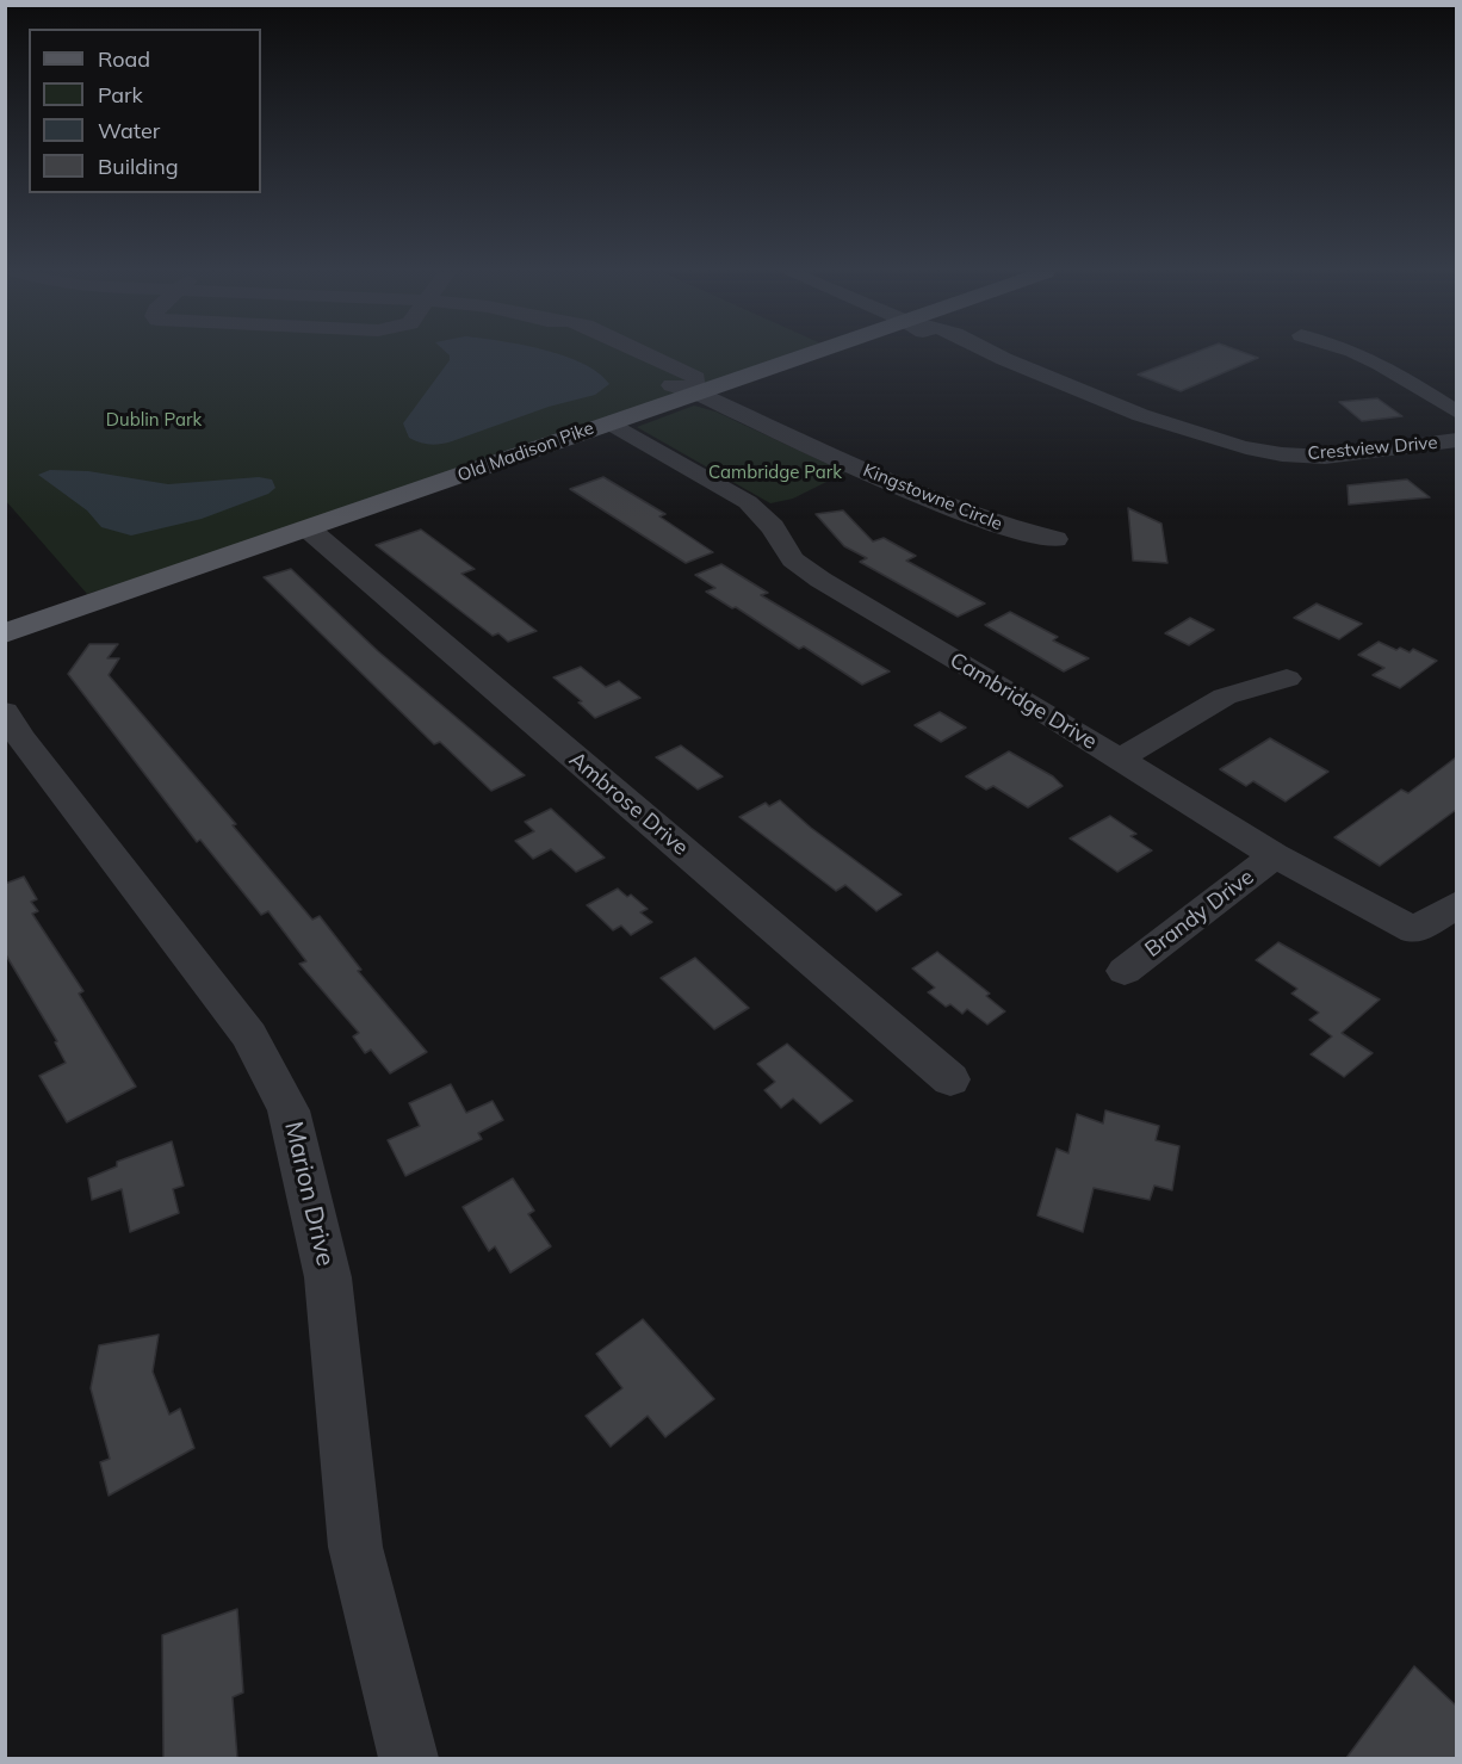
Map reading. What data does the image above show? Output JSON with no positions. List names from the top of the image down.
{
  "streets": {
    "main road": ["Old Madison Pike"],
    "street": [
      "Crestview Drive",
      "Kingstowne Circle",
      "Cambridge Drive",
      "Ambrose Drive",
      "Brandy Drive",
      "Marion Drive"
    ]
  },
  "crossings": [
    ["Old Madison Pike", "Kingstowne Circle"],
    ["Old Madison Pike", "Cambridge Drive"],
    ["Old Madison Pike", "Ambrose Drive"],
    ["Cambridge Drive", "Brandy Drive"]
  ],
  "parks": ["Dublin Park", "Cambridge Park"],
  "legend": [
    "Road",
    "Park",
    "Water",
    "Building"
  ]
}
